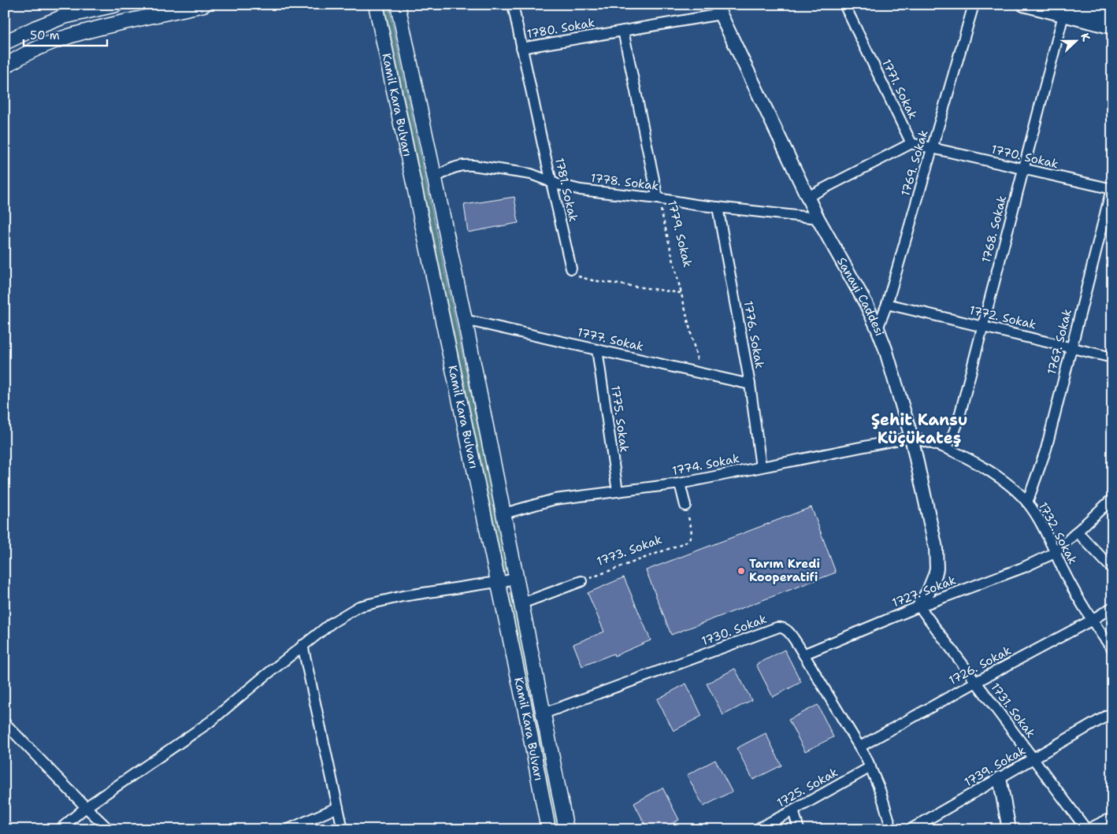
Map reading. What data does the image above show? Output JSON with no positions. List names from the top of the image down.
{
  "streets": {
    "main road": ["Kamil Kara Bulvarı"],
    "street": [
      "1780. Sokak",
      "1771. Sokak",
      "1770. Sokak",
      "1769. Sokak",
      "1778. Sokak",
      "1781. Sokak",
      "1768. Sokak",
      "1779. Sokak",
      "Sanayi Caddesi",
      "1772. Sokak",
      "1776. Sokak",
      "1777. Sokak",
      "1767. Sokak",
      "1775. Sokak",
      "1774. Sokak",
      "1732. Sokak",
      "1727. Sokak",
      "1730. Sokak",
      "1726. Sokak",
      "1731. Sokak",
      "1739. Sokak",
      "1725. Sokak"
    ],
    "path": ["1773. Sokak"]
  },
  "crossings": [
    ["1780. Sokak", "1781. Sokak"],
    ["1780. Sokak", "1779. Sokak"],
    ["1780. Sokak", "Sanayi Caddesi"],
    ["1771. Sokak", "1770. Sokak"],
    ["Kamil Kara Bulvarı", "1778. Sokak"],
    ["Kamil Kara Bulvarı", "1777. Sokak"],
    ["Kamil Kara Bulvarı", "1774. Sokak"],
    ["Kamil Kara Bulvarı", "1730. Sokak"],
    ["1770. Sokak", "1769. Sokak"],
    ["1770. Sokak", "1768. Sokak"],
    ["1770. Sokak", "1767. Sokak"],
    ["1769. Sokak", "Sanayi Caddesi"],
    ["1769. Sokak", "1772. Sokak"],
    ["1778. Sokak", "1781. Sokak"],
    ["1778. Sokak", "1779. Sokak"],
    ["1778. Sokak", "Sanayi Caddesi"],
    ["1778. Sokak", "1776. Sokak"],
    ["1768. Sokak", "1772. Sokak"],
    ["1768. Sokak", "1732. Sokak"],
    ["1779. Sokak", "1777. Sokak"],
    ["Sanayi Caddesi", "1774. Sokak"],
    ["Sanayi Caddesi", "1732. Sokak"],
    ["Sanayi Caddesi", "1727. Sokak"],
    ["Sanayi Caddesi", "1731. Sokak"],
    ["1772. Sokak", "1767. Sokak"],
    ["1776. Sokak", "1777. Sokak"],
    ["1776. Sokak", "1774. Sokak"],
    ["1777. Sokak", "1775. Sokak"],
    ["1767. Sokak", "1732. Sokak"],
    ["1775. Sokak", "1774. Sokak"],
    ["1774. Sokak", "1732. Sokak"],
    ["1732. Sokak", "1727. Sokak"],
    ["1732. Sokak", "1726. Sokak"],
    ["1727. Sokak", "1730. Sokak"],
    ["1727. Sokak", "1731. Sokak"],
    ["1730. Sokak", "1726. Sokak"],
    ["1730. Sokak", "1725. Sokak"],
    ["1726. Sokak", "1731. Sokak"],
    ["1731. Sokak", "1739. Sokak"]
  ],
  "districts": ["Şehit Kansu Küçükateş"],
  "places": ["Tarım Kredi Kooperatifi"],
  "scale_bar": "50 m",
  "north": "right"
}
